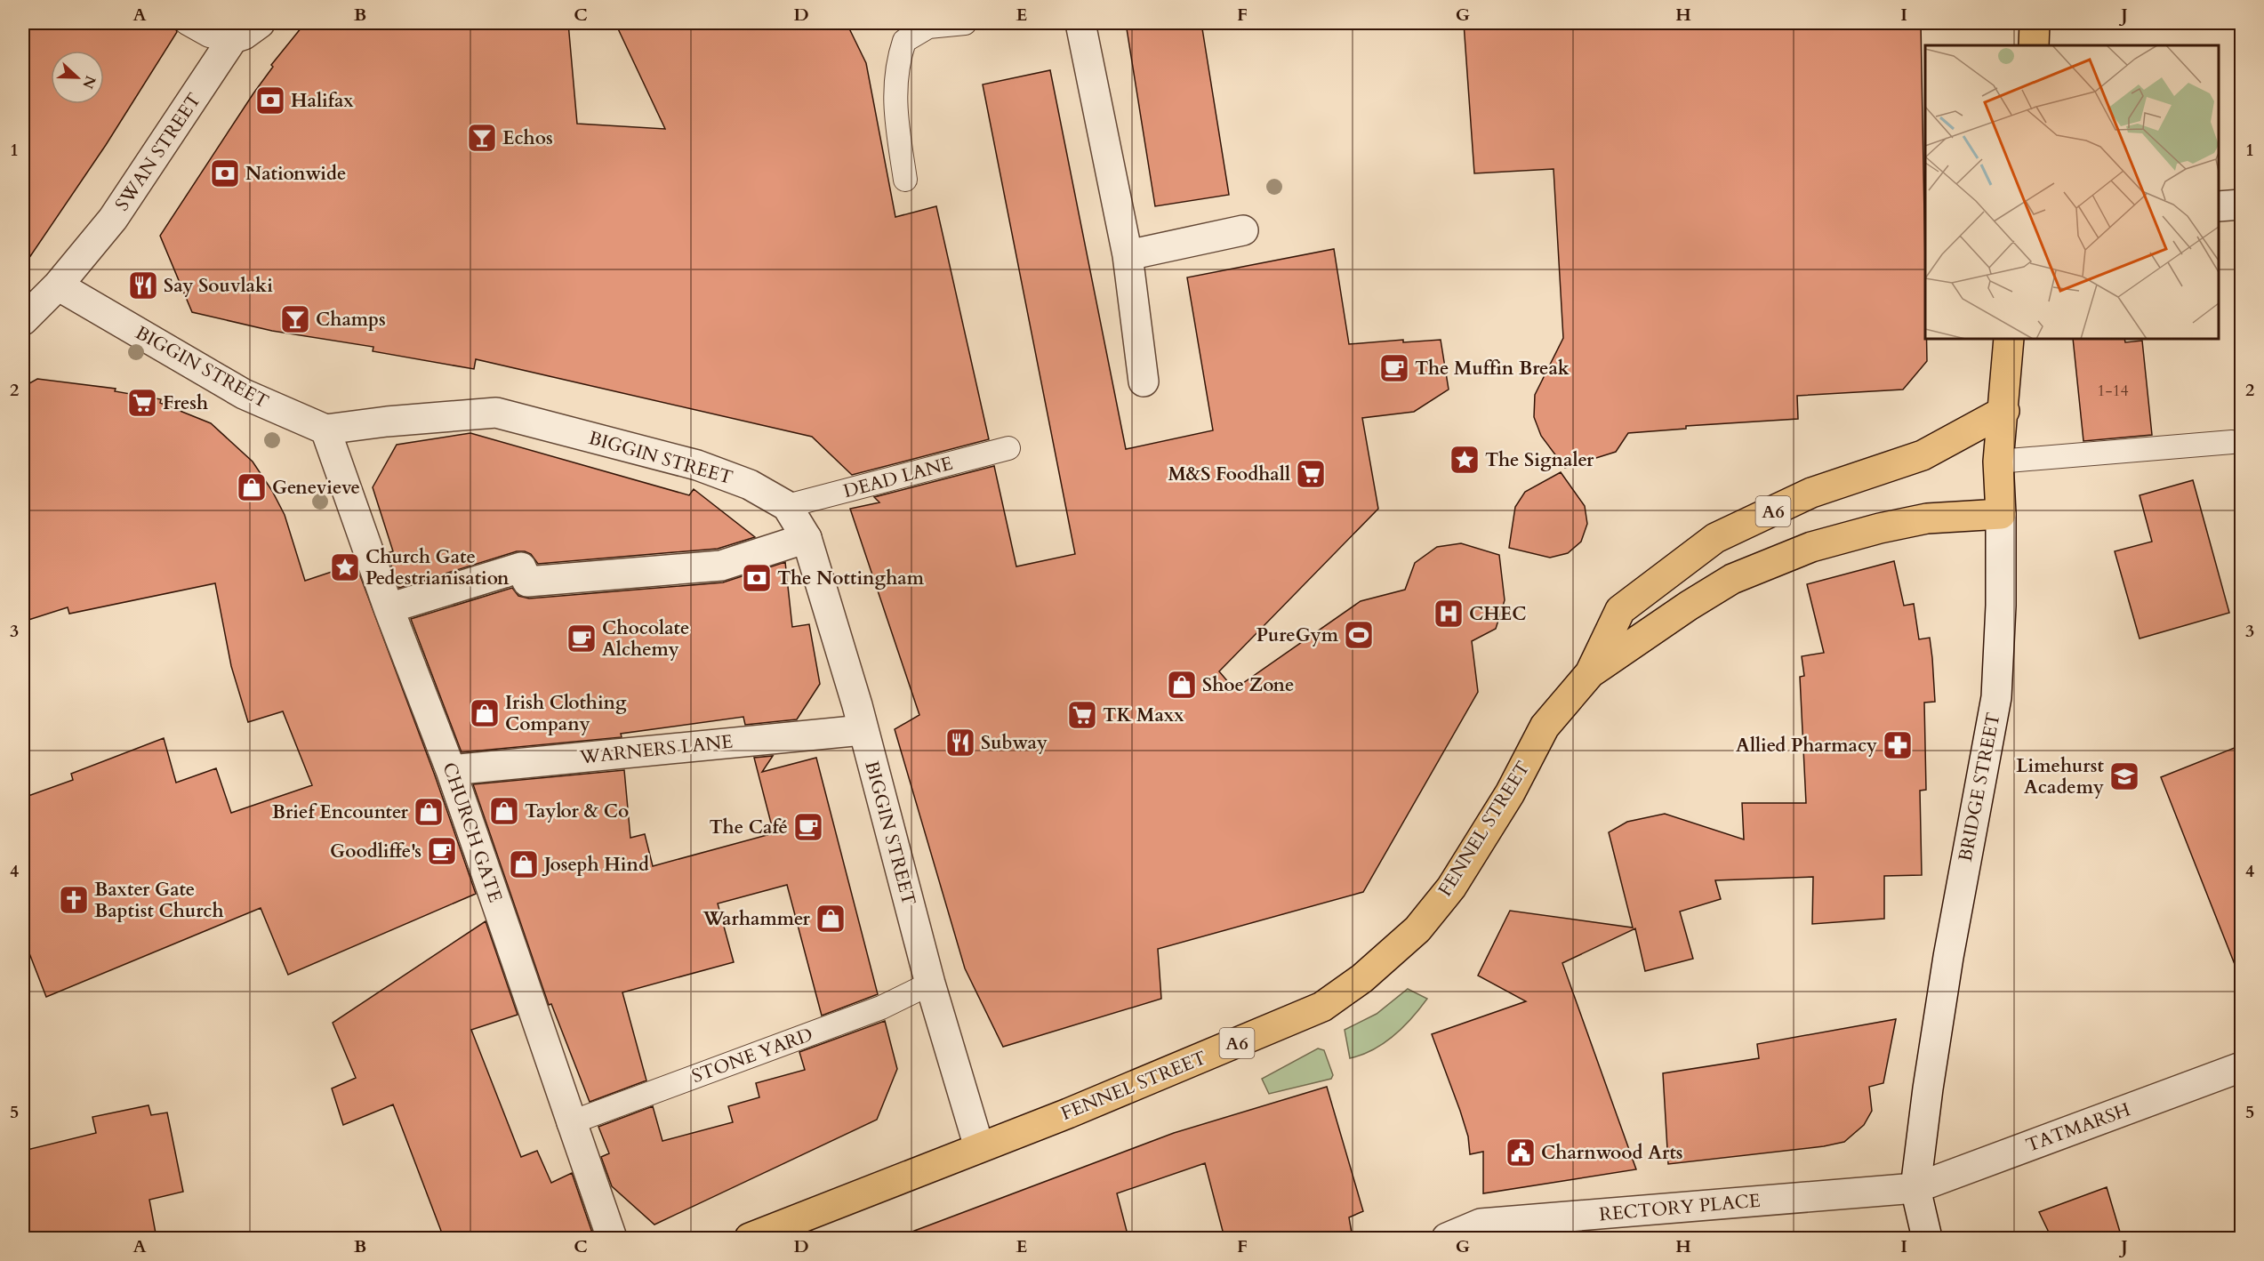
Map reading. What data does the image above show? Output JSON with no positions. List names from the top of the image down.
{
  "streets": {
    "highway": ["A6", "BRIDGE STREET", "FENNEL STREET"],
    "street": [
      "SWAN STREET",
      "BIGGIN STREET",
      "WARNERS LANE",
      "CHURCH GATE",
      "TATMARSH",
      "RECTORY PLACE"
    ],
    "lane": ["DEAD LANE", "STONE YARD"]
  },
  "crossings": [
    ["SWAN STREET", "BIGGIN STREET"],
    ["BIGGIN STREET", "DEAD LANE"],
    ["BIGGIN STREET", "WARNERS LANE"],
    ["BIGGIN STREET", "FENNEL STREET"],
    ["BIGGIN STREET", "CHURCH GATE"],
    ["BIGGIN STREET", "STONE YARD"],
    ["WARNERS LANE", "CHURCH GATE"],
    ["BRIDGE STREET", "FENNEL STREET"],
    ["BRIDGE STREET", "TATMARSH"],
    ["BRIDGE STREET", "RECTORY PLACE"],
    ["CHURCH GATE", "STONE YARD"],
    ["TATMARSH", "RECTORY PLACE"]
  ],
  "places": {
    "bank": ["Halifax", "Nationwide", "The Nottingham"],
    "bar": ["Echos", "Champs"],
    "restaurant": ["Say Souvlaki", "Subway"],
    "cafe": [
      "The Muffin Break",
      "Chocolate Alchemy",
      "The Café",
      "Goodliffe's"
    ],
    "supermarket": ["Fresh", "M&S Foodhall", "TK Maxx"],
    "place": ["The Signaler", "Church Gate Pedestrianisation"],
    "shop": [
      "Genevieve",
      "Shoe Zone",
      "Irish Clothing Company",
      "Taylor & Co",
      "Brief Encounter",
      "Joseph Hind",
      "Warhammer"
    ],
    "hospital": ["CHEC"],
    "sports": ["PureGym"],
    "pharmacy": ["Allied Pharmacy"],
    "school or university": ["Limehurst Academy"],
    "church": ["Baxter Gate Baptist Church"],
    "public building": ["Charnwood Arts"]
  },
  "house_numbers": ["1-14"],
  "north": "right",
  "grid": {
    "columns": [
      "A",
      "B",
      "C",
      "D",
      "E",
      "F",
      "G",
      "H",
      "I",
      "J"
    ],
    "rows": [
      "1",
      "2",
      "3",
      "4",
      "5"
    ]
  }
}
